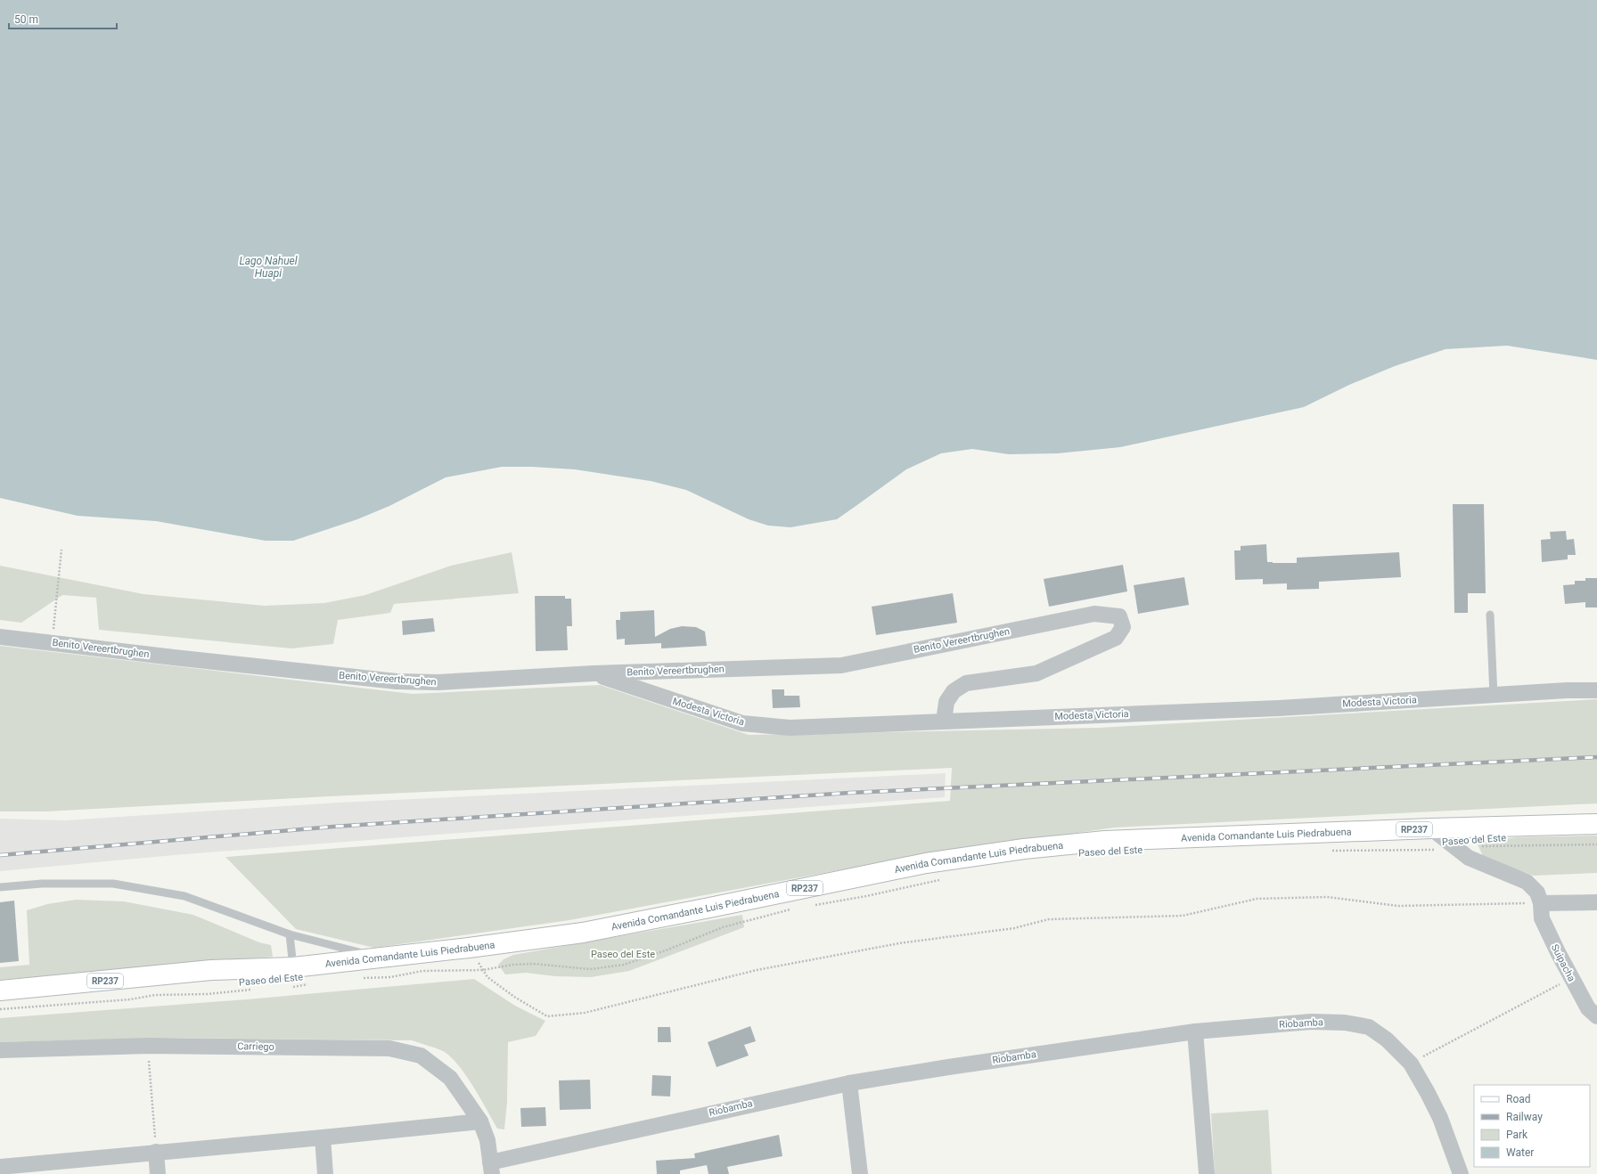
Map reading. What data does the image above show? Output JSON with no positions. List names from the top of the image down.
{
  "streets": {
    "main road": ["RP237", "Avenida Comandante Luis Piedrabuena"],
    "street": [
      "Benito Vereertbrughen",
      "Modesta Victoria",
      "Suipacha",
      "Riobamba",
      "Carriego"
    ],
    "path": ["Paseo del Este"]
  },
  "crossings": [
    ["Benito Vereertbrughen", "Modesta Victoria"],
    ["Riobamba", "Carriego"]
  ],
  "water": ["Lago Nahuel Huapi"],
  "parks": ["Paseo del Este"],
  "legend": [
    "Road",
    "Railway",
    "Park",
    "Water"
  ],
  "scale_bar": "50 m"
}
